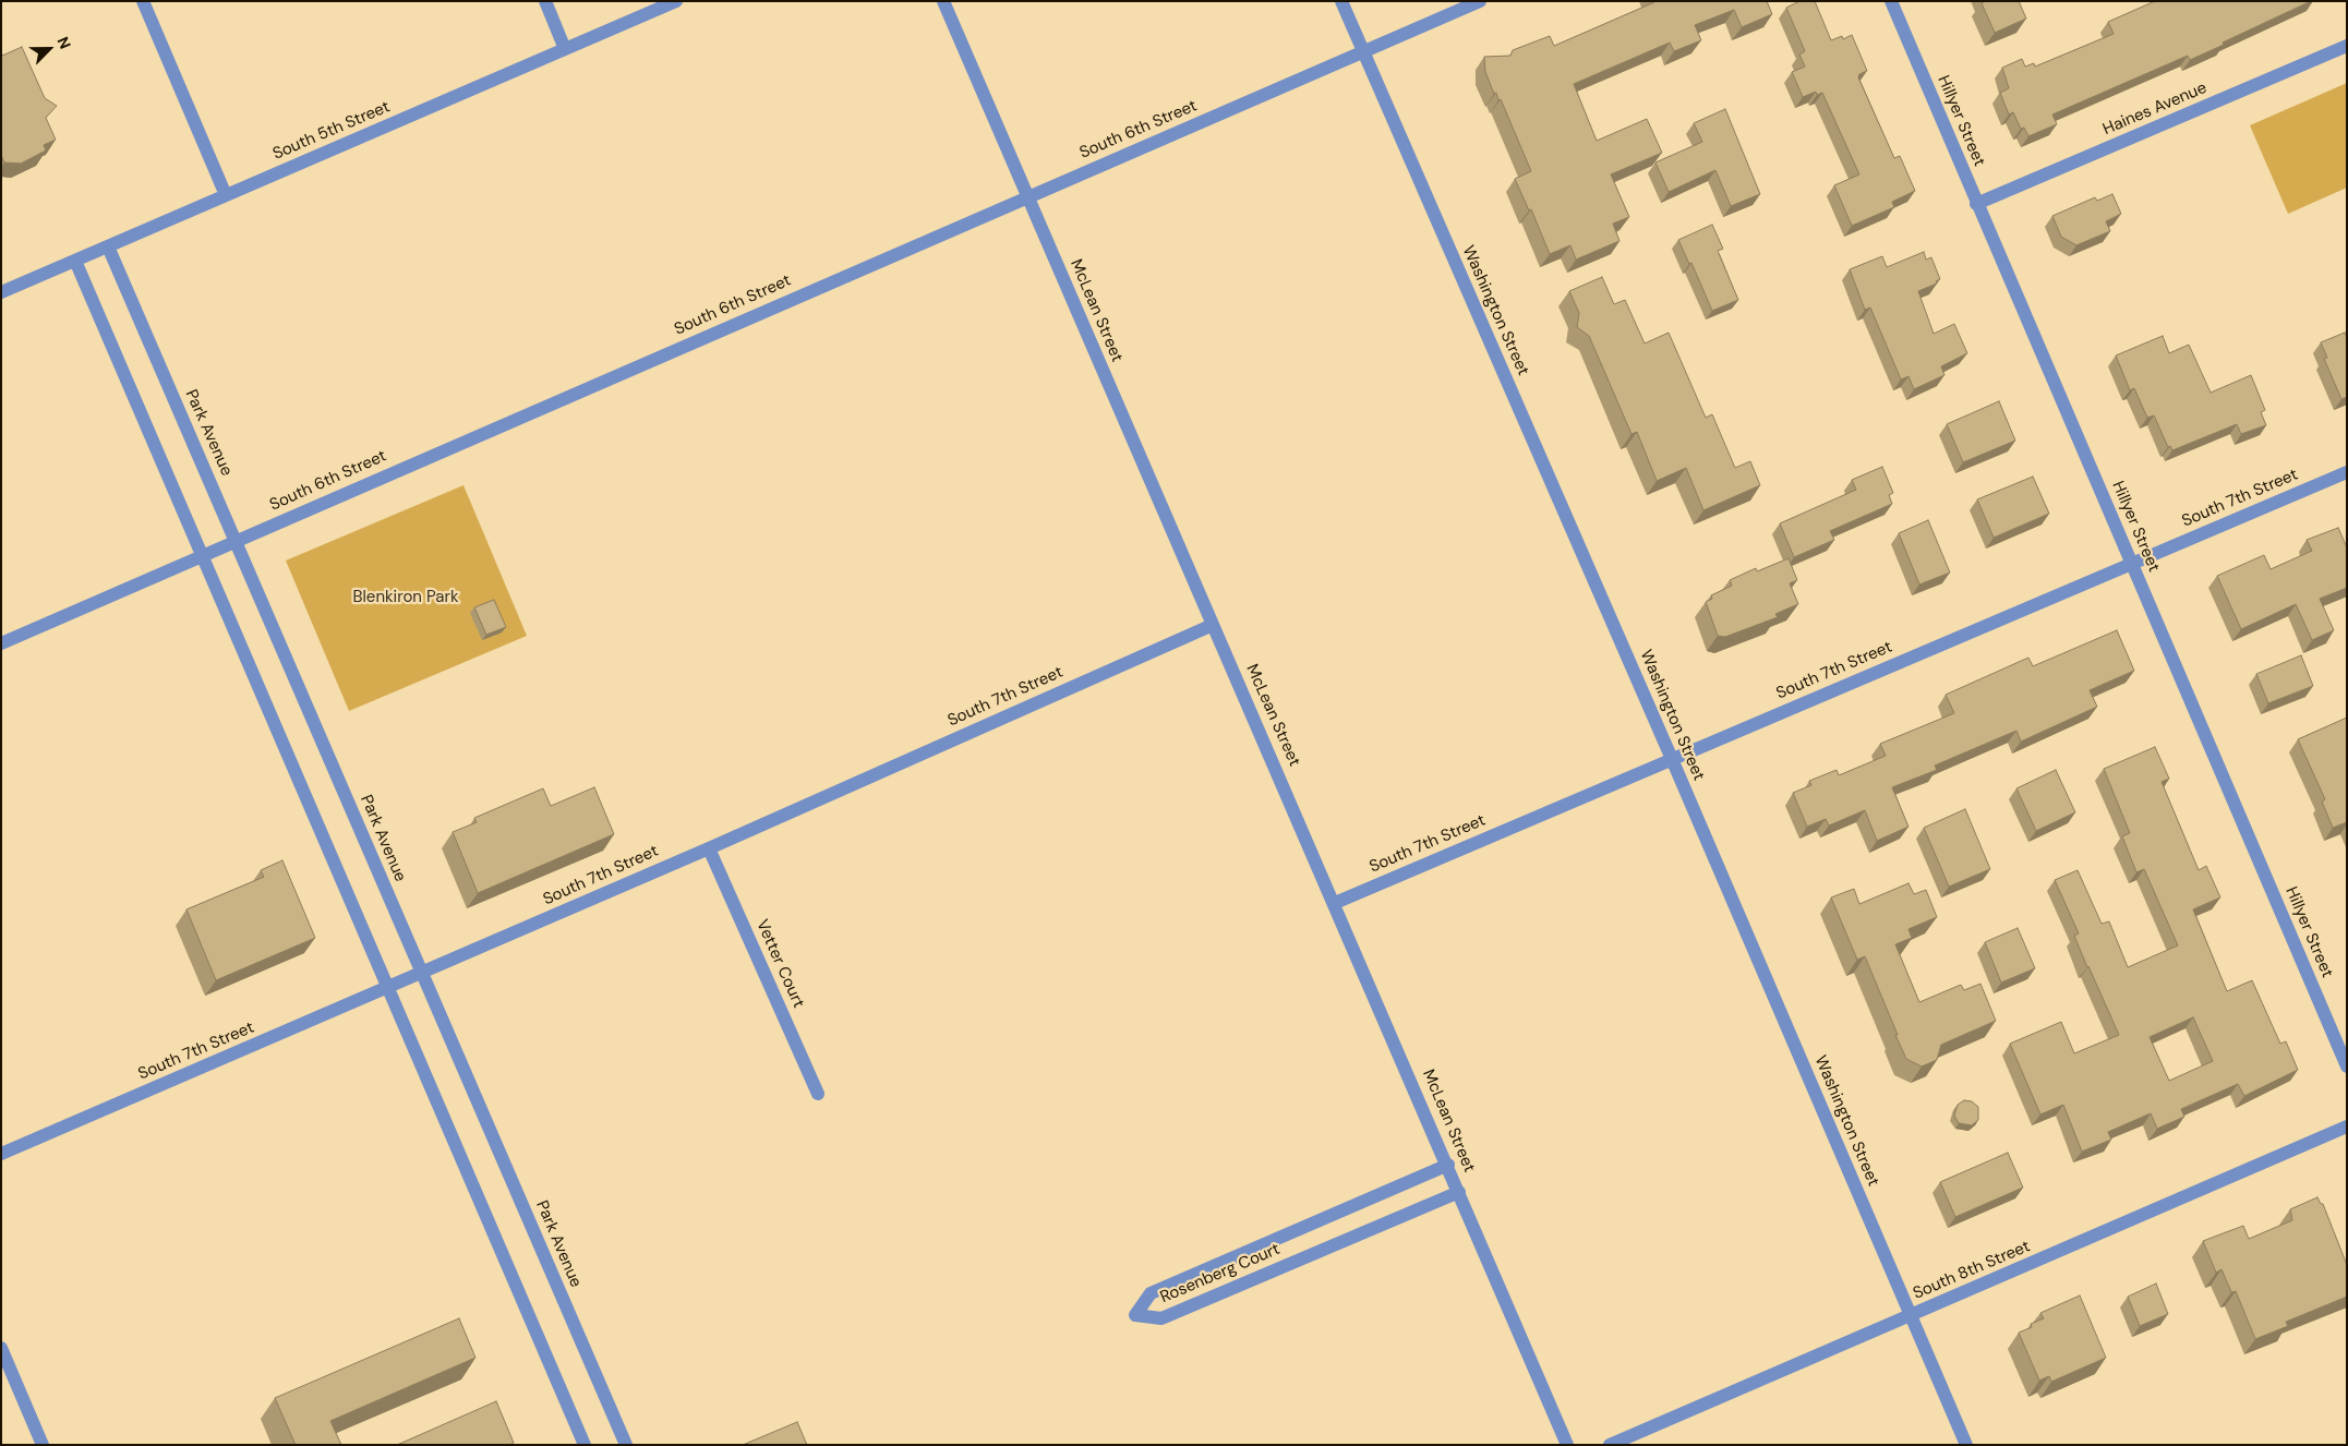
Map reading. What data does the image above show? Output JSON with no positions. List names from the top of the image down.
{
  "streets": {
    "street": [
      "Haines Avenue",
      "Hillyer Street",
      "South 6th Street",
      "South 5th Street",
      "McLean Street",
      "Washington Street",
      "Park Avenue",
      "South 7th Street",
      "Vetter Court",
      "South 8th Street",
      "Rosenberg Court"
    ]
  },
  "crossings": [
    ["Haines Avenue", "Hillyer Street"],
    ["Hillyer Street", "South 7th Street"],
    ["South 6th Street", "McLean Street"],
    ["South 6th Street", "Washington Street"],
    ["South 6th Street", "Park Avenue"],
    ["South 5th Street", "Park Avenue"],
    ["McLean Street", "South 7th Street"],
    ["McLean Street", "Rosenberg Court"],
    ["Washington Street", "South 7th Street"],
    ["Washington Street", "South 8th Street"],
    ["Park Avenue", "South 7th Street"],
    ["South 7th Street", "Vetter Court"]
  ],
  "parks": ["Blenkiron Park"],
  "north": "top right"
}
